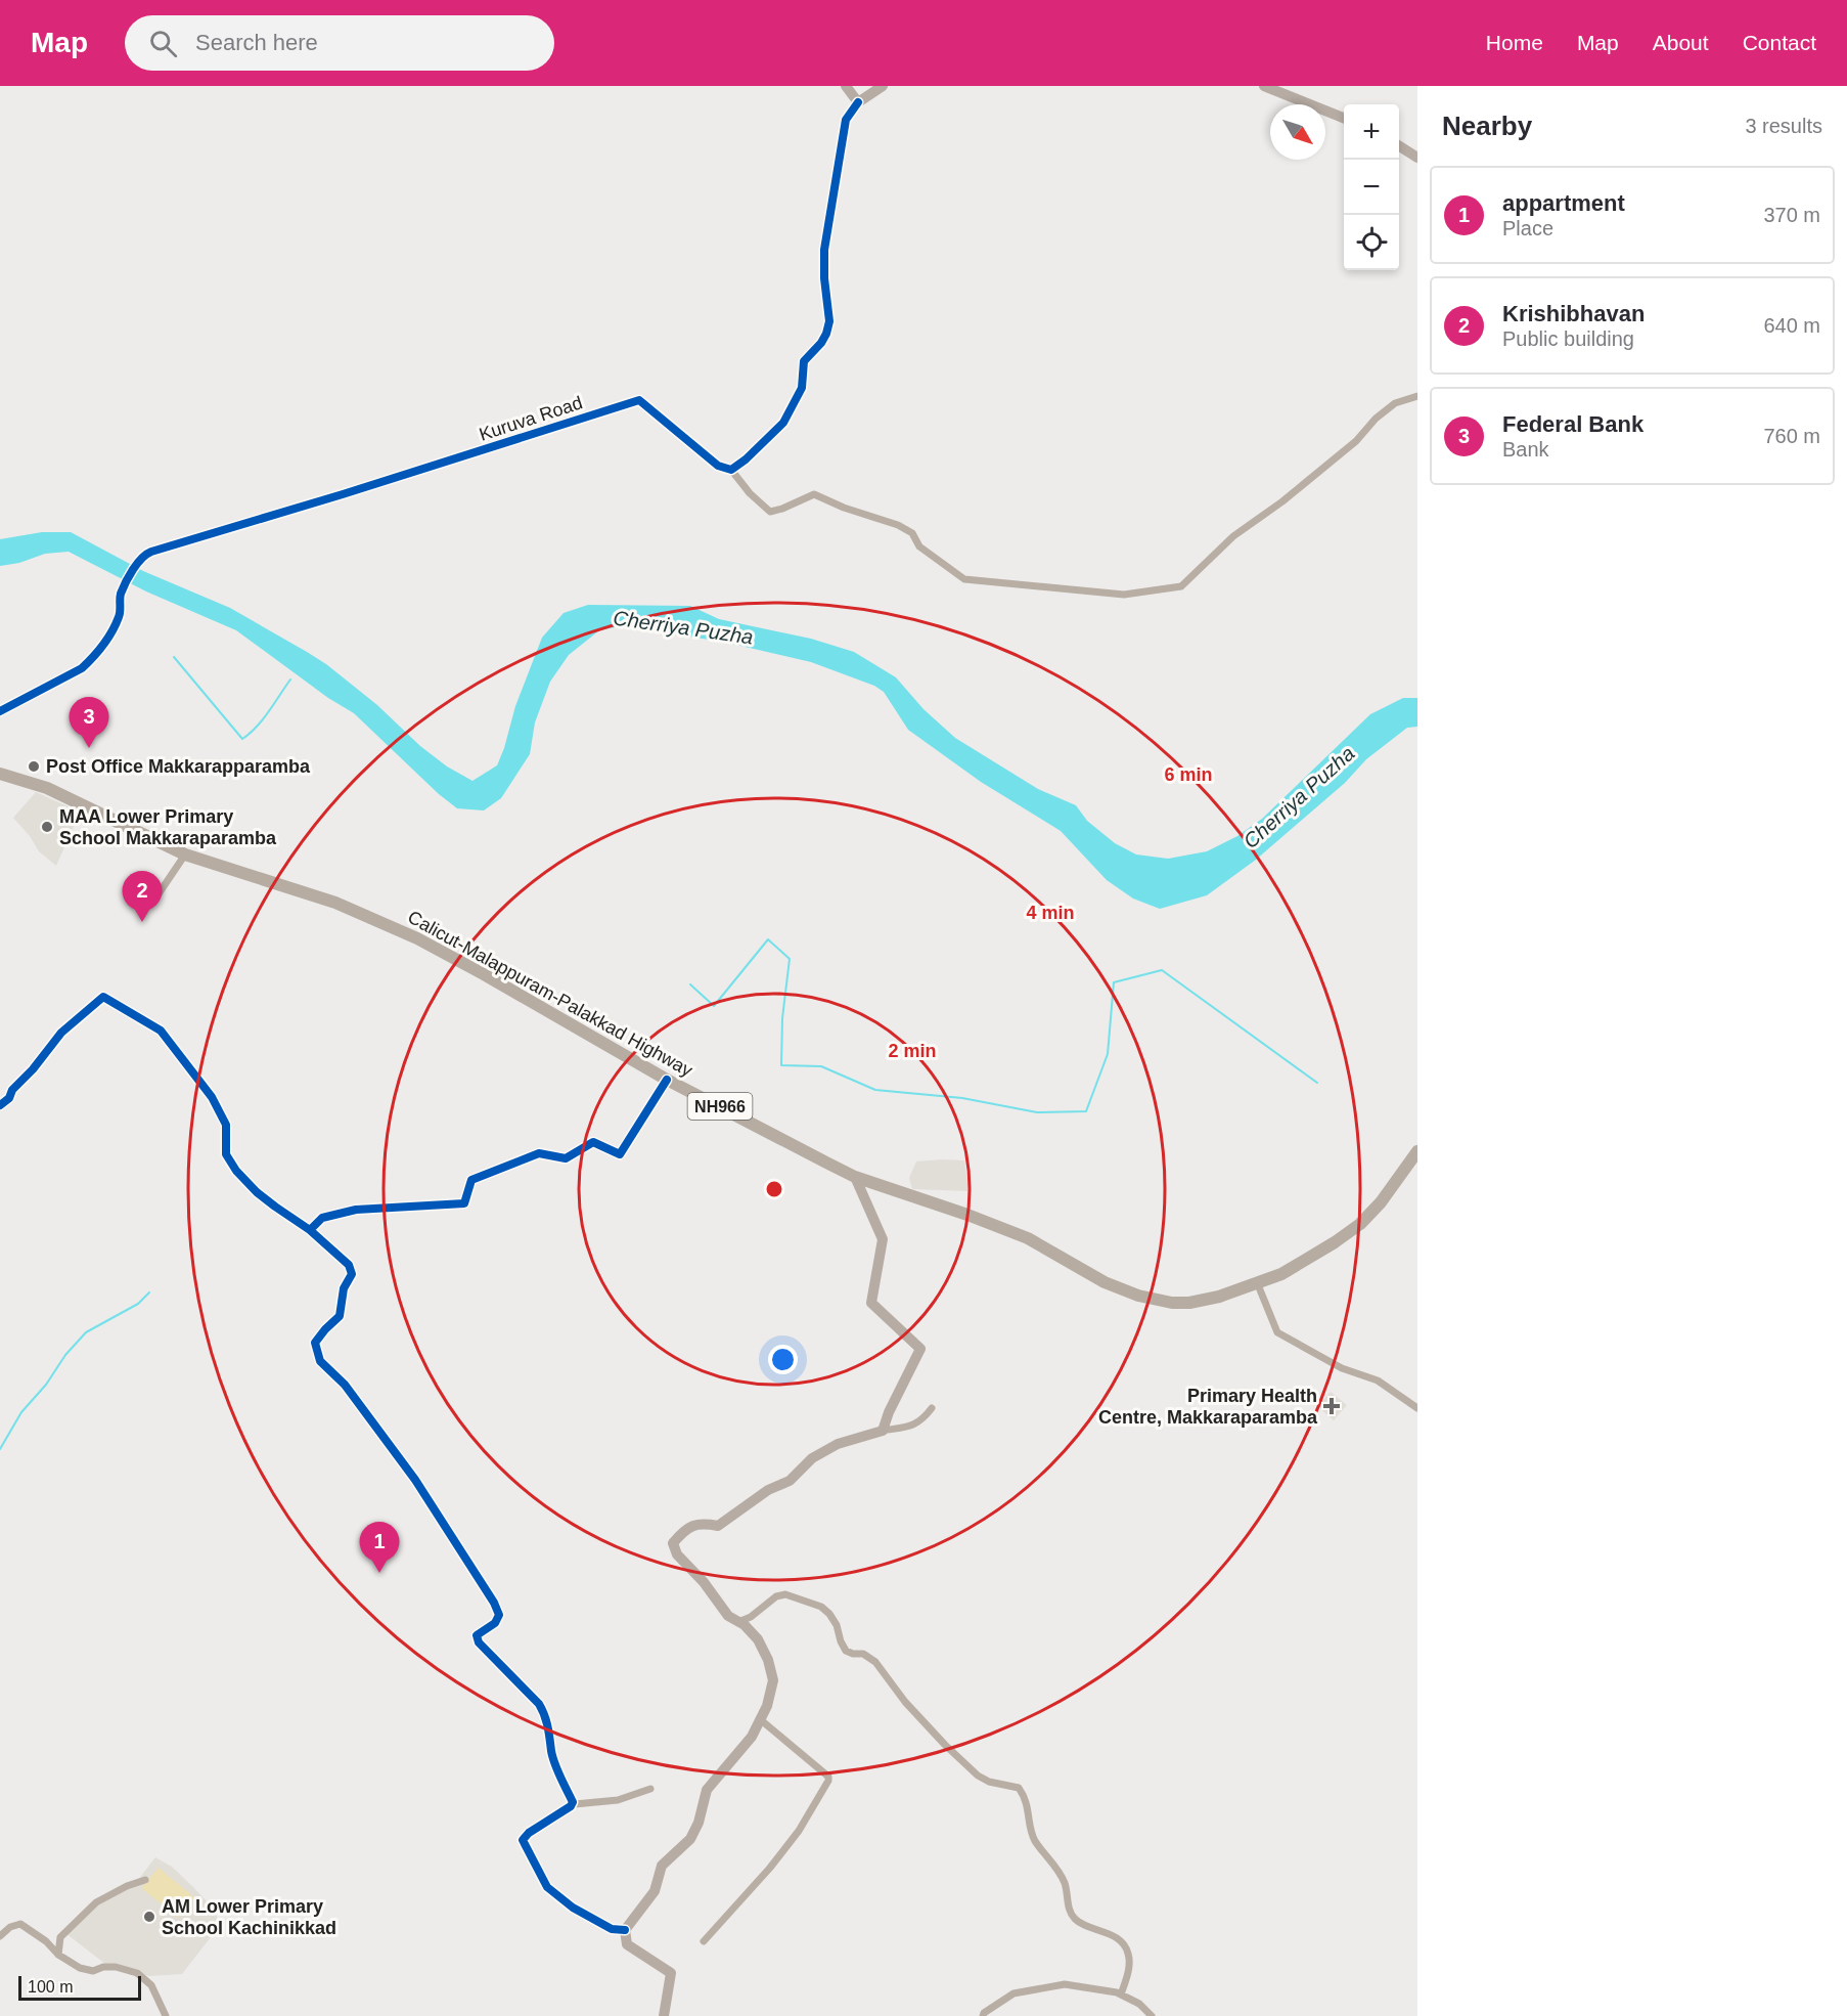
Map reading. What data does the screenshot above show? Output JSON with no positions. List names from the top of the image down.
{
  "streets": {
    "highway": ["Calicut-Malappuram-Palakkad Highway", "NH966"],
    "street": ["Kuruva Road"]
  },
  "water": ["Cherriya Puzha"],
  "places": {
    "other": ["Post Office Makkarapparamba", "MAA Lower Primary School Makkaraparamba", "AM Lower Primary School Kachinikkad"],
    "health": ["Primary Health Centre, Makkaraparamba"]
  },
  "scale_bar": "100 m",
  "north": "bottom right",
  "page": {
    "header": "Map",
    "search": "Search here",
    "nav": [
      "Home",
      "Map",
      "About",
      "Contact"
    ],
    "heading": ["Nearby", "3 results"],
    "map_buttons": ["+", "−"],
    "list": [
      {
        "mark": "1",
        "name": "appartment",
        "note": "Place",
        "value": "370 m"
      },
      {
        "mark": "2",
        "name": "Krishibhavan",
        "note": "Public building",
        "value": "640 m"
      },
      {
        "mark": "3",
        "name": "Federal Bank",
        "note": "Bank",
        "value": "760 m"
      }
    ],
    "pins": ["3", "2", "1"],
    "scale": "100 m"
  },
  "rings": ["6 min", "4 min", "2 min"]
}
